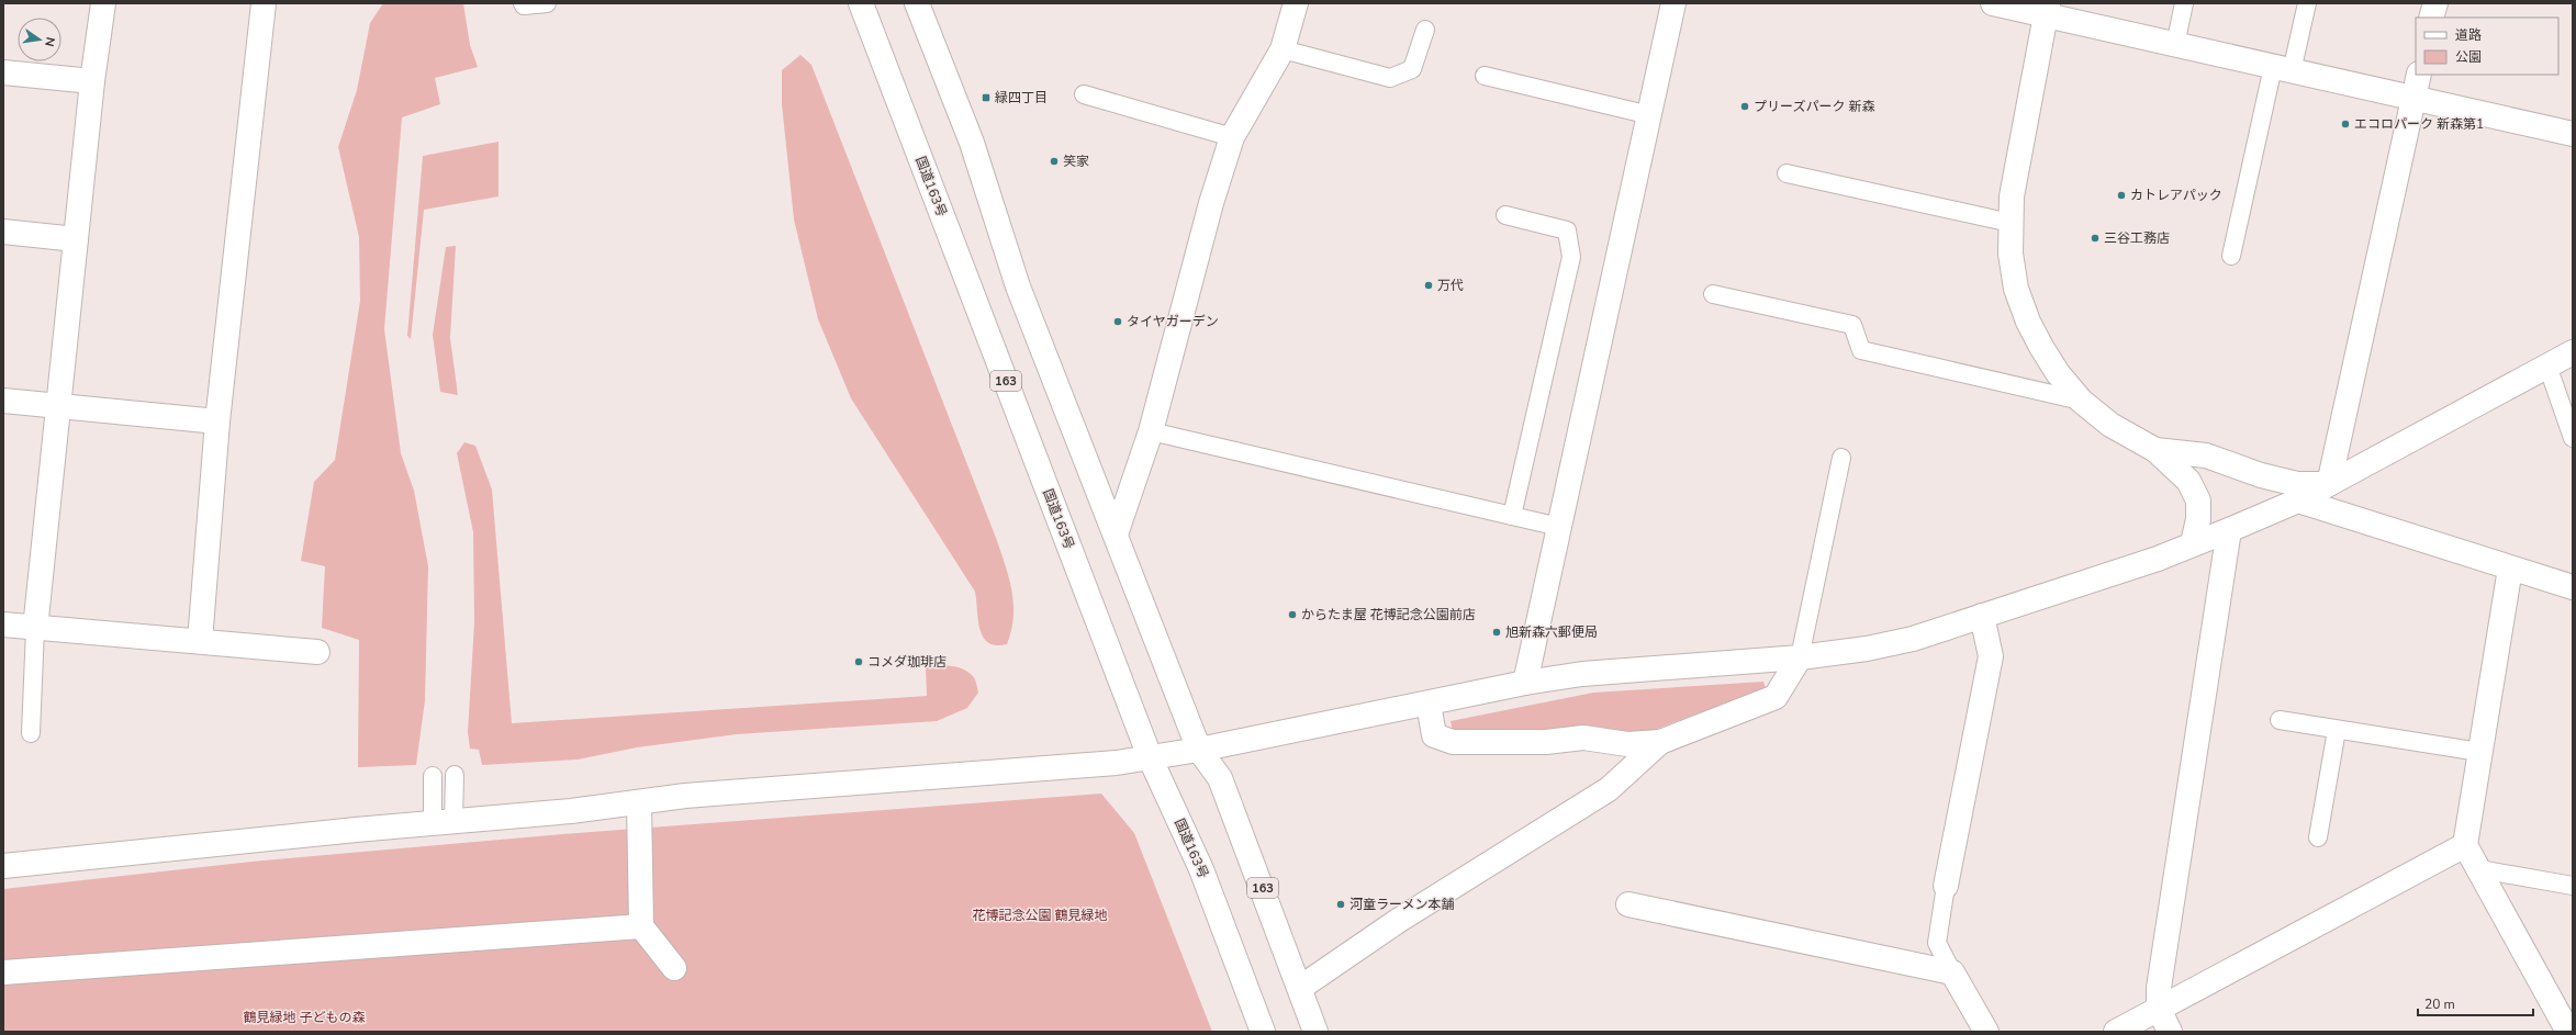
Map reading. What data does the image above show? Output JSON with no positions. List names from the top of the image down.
{
  "streets": {
    "main road": ["国道163号", "163"]
  },
  "parks": ["花博記念公園 鶴見緑地", "鶴見緑地 子どもの森"],
  "places": {
    "transit": ["緑四丁目"],
    "other": [
      "プリーズパーク 新森",
      "エコロパーク 新森第1",
      "笑家",
      "カトレアパック",
      "三谷工務店",
      "万代",
      "タイヤガーデン",
      "からたま屋 花博記念公園前店",
      "旭新森六郵便局",
      "コメダ珈琲店",
      "河童ラーメン本舗"
    ]
  },
  "legend": ["道路", "公園"],
  "scale_bar": "20 m",
  "north": "right"
}
